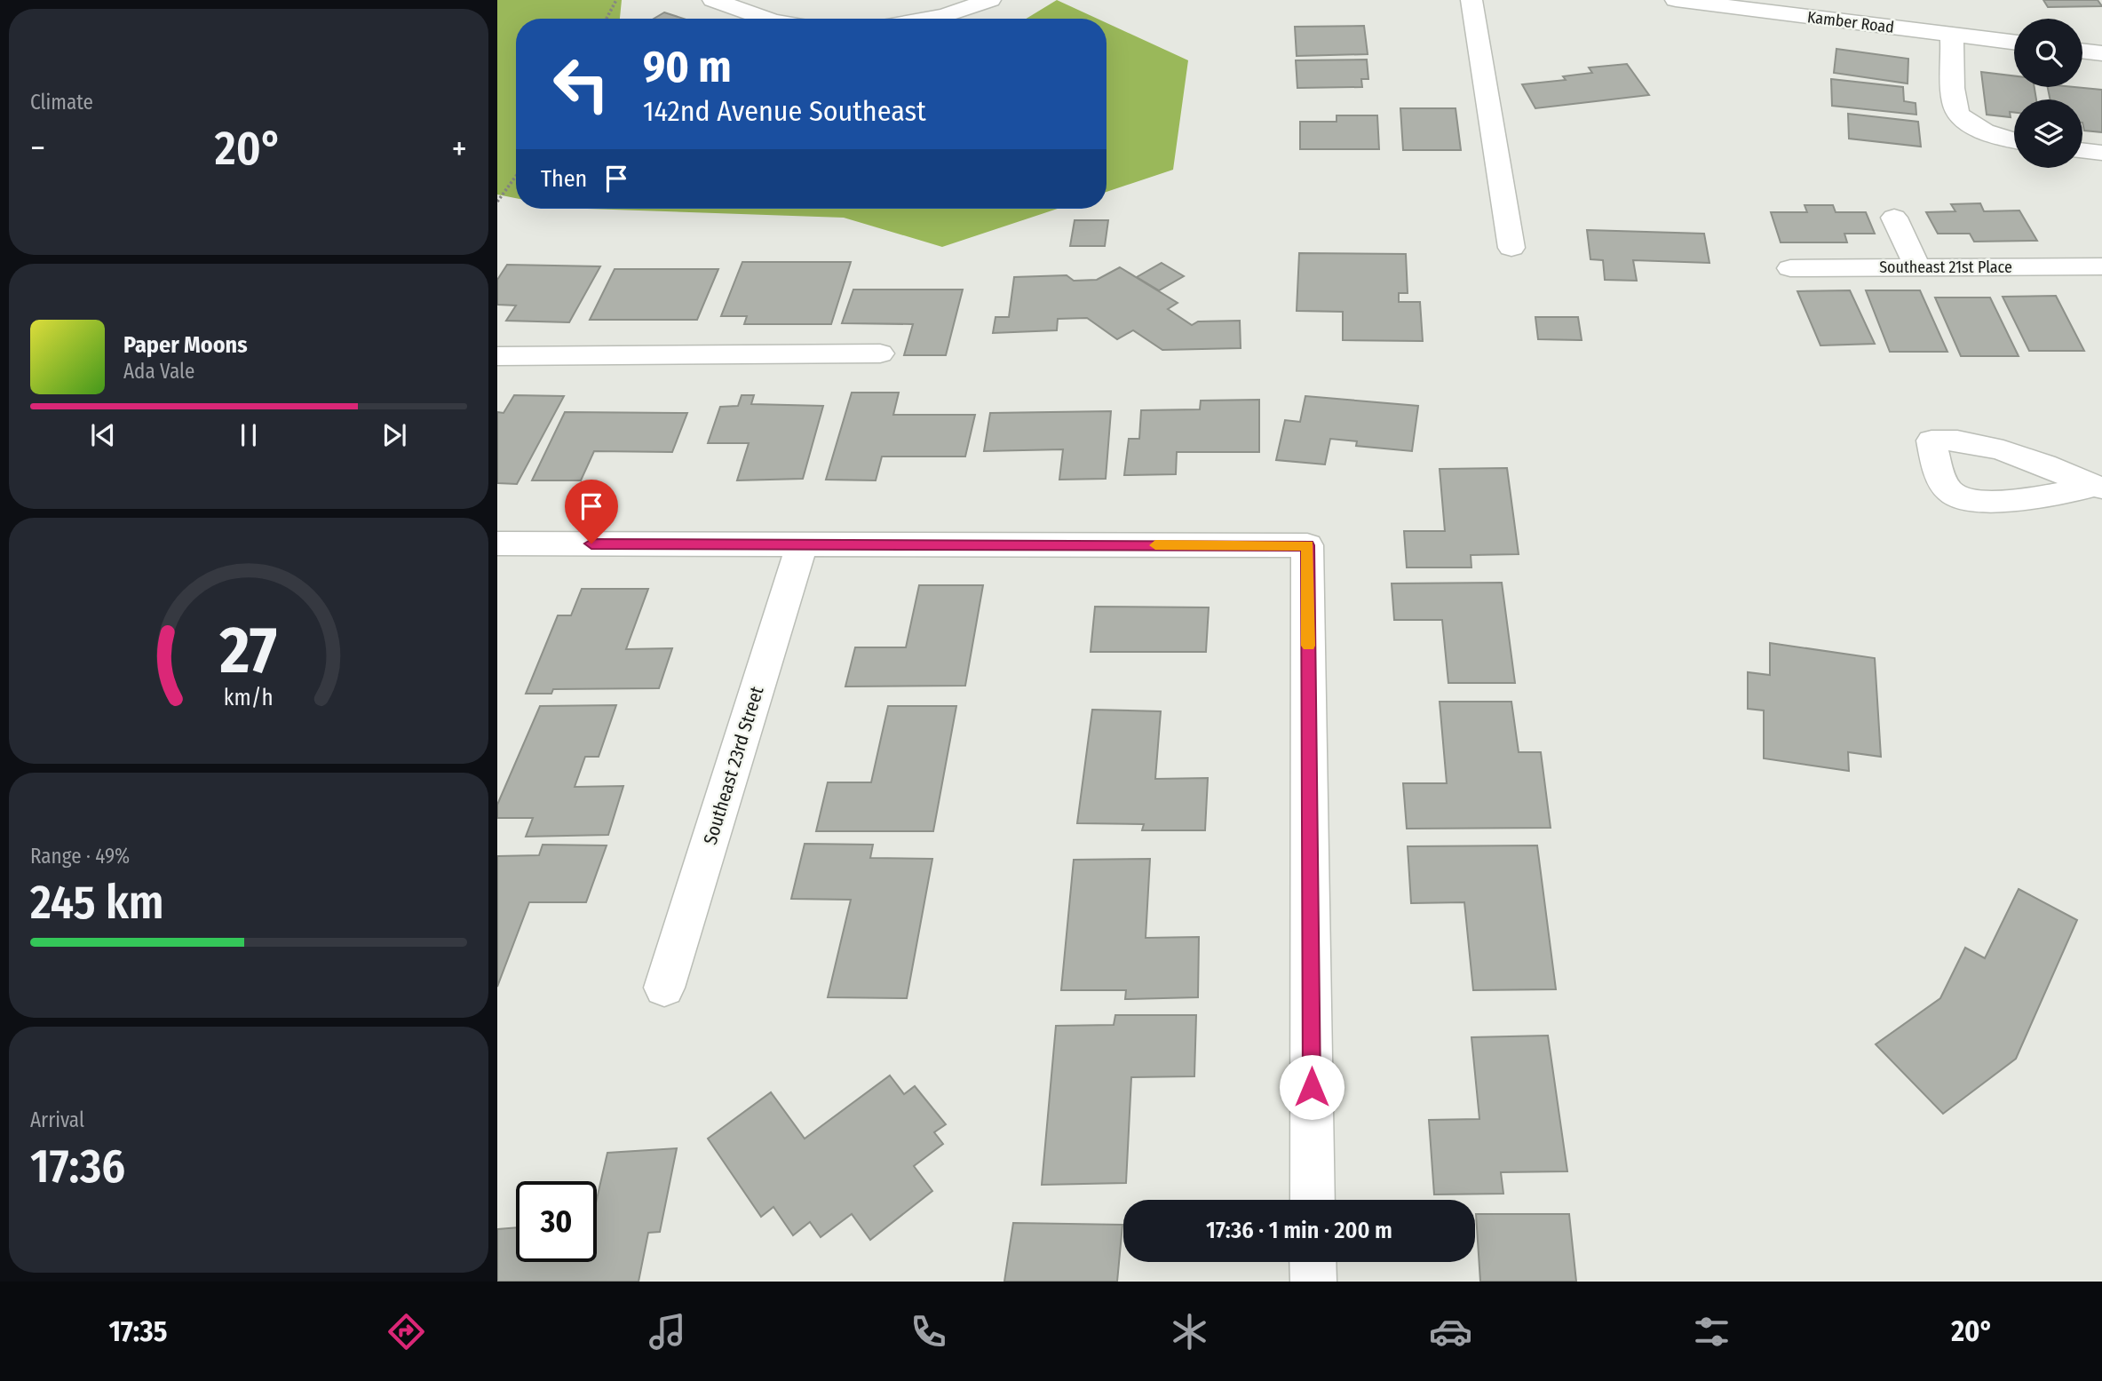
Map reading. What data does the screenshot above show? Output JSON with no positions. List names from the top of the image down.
{
  "streets": {
    "street": ["Kamber Road", "Southeast 21st Place", "Southeast 23rd Street"]
  },
  "page": {
    "tile": [
      "Climate",
      ["Range · 49%", "245 km"],
      ["Arrival", "17:36"]
    ],
    "turn": ["90 m", "142nd Avenue Southeast"],
    "heat": ["−", "20°", "+"],
    "then": "Then",
    "song": ["Paper Moons", "Ada Vale"],
    "limit": "30",
    "trip": "17:36 · 1 min · 200 m",
    "tabs": ["17:35", "20°"],
    "gauge": ["27", "km/h"]
  }
}
